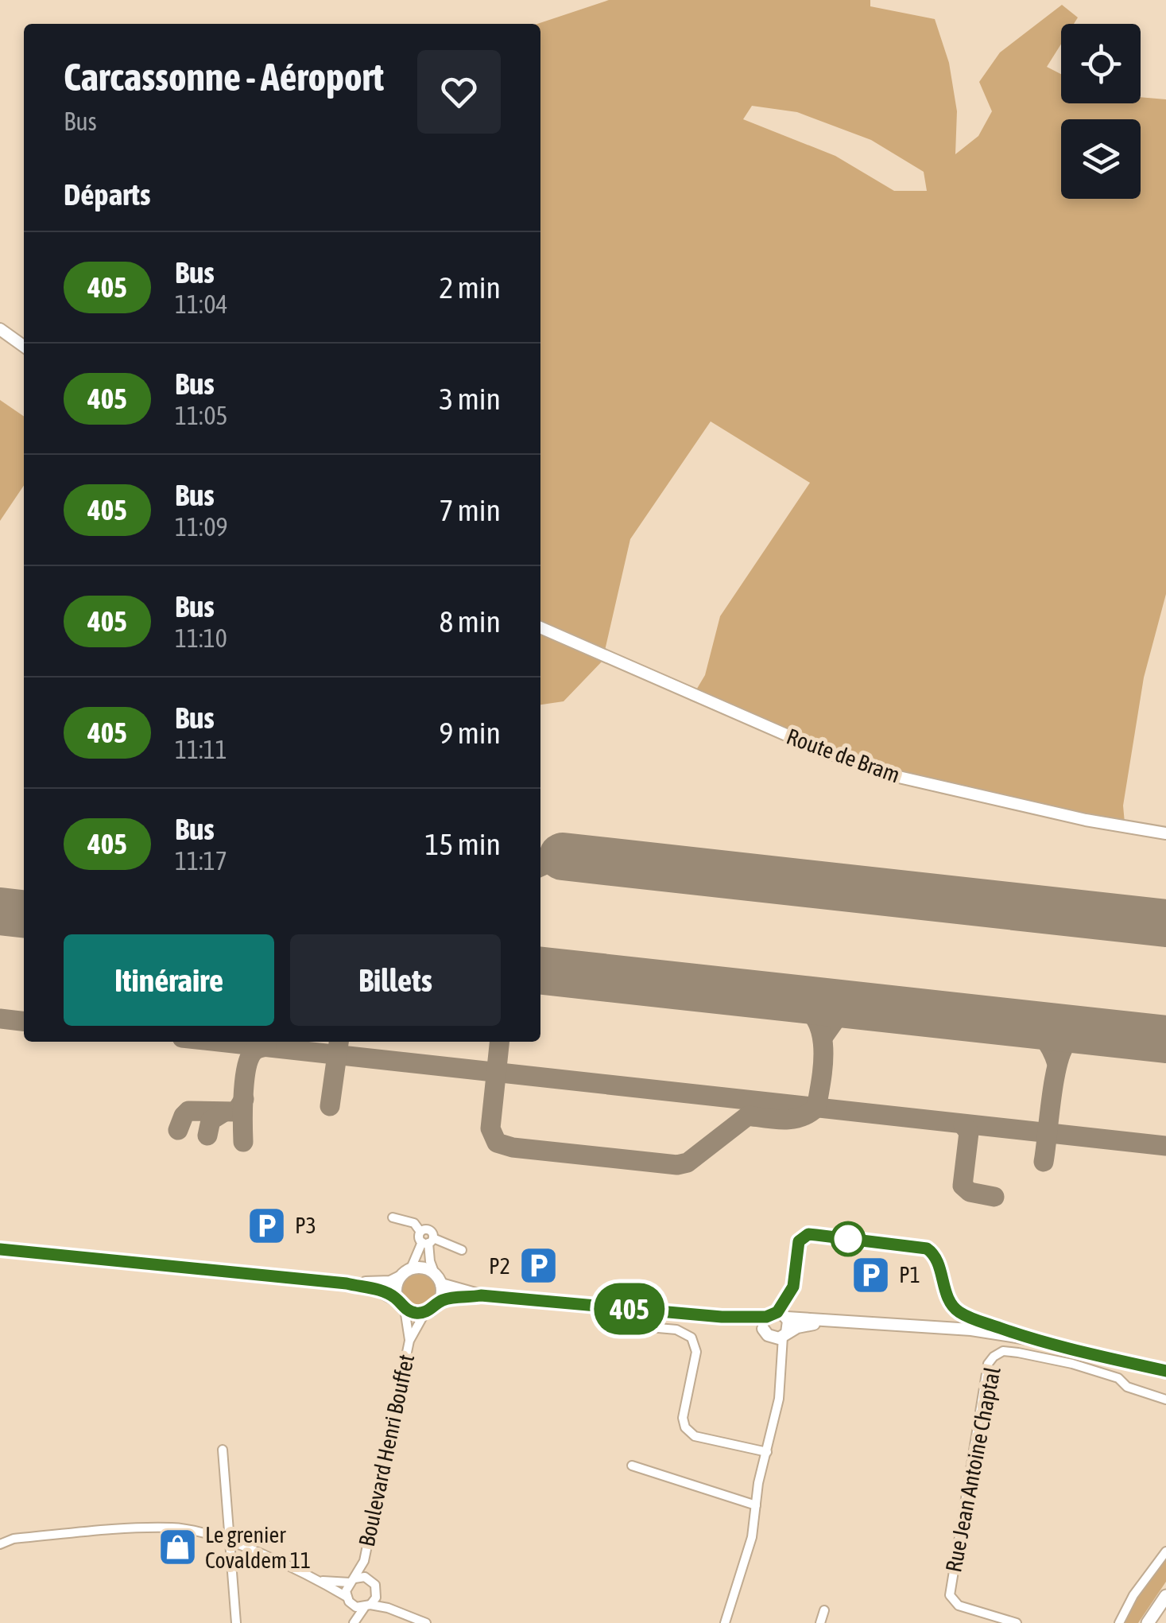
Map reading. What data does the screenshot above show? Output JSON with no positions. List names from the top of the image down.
{
  "streets": {
    "main road": ["Route de Bram"],
    "street": ["Boulevard Henri Bouffet", "Rue Jean Antoine Chaptal"]
  },
  "places": {
    "parking": ["P3", "P2", "P1"],
    "shop": ["Le grenier Covaldem 11"]
  },
  "lines": ["bus line 405"],
  "page": {
    "on_map": "405",
    "heading": [
      ["Carcassonne - Aéroport", "Bus"],
      "Départs"
    ],
    "list": [
      {
        "mark": "405",
        "name": "Bus",
        "note": "11:04",
        "value": "2 min"
      },
      {
        "mark": "405",
        "name": "Bus",
        "note": "11:05",
        "value": "3 min"
      },
      {
        "mark": "405",
        "name": "Bus",
        "note": "11:09",
        "value": "7 min"
      },
      {
        "mark": "405",
        "name": "Bus",
        "note": "11:10",
        "value": "8 min"
      },
      {
        "mark": "405",
        "name": "Bus",
        "note": "11:11",
        "value": "9 min"
      },
      {
        "mark": "405",
        "name": "Bus",
        "note": "11:17",
        "value": "15 min"
      }
    ],
    "buttons": ["Itinéraire", "Billets"]
  }
}
